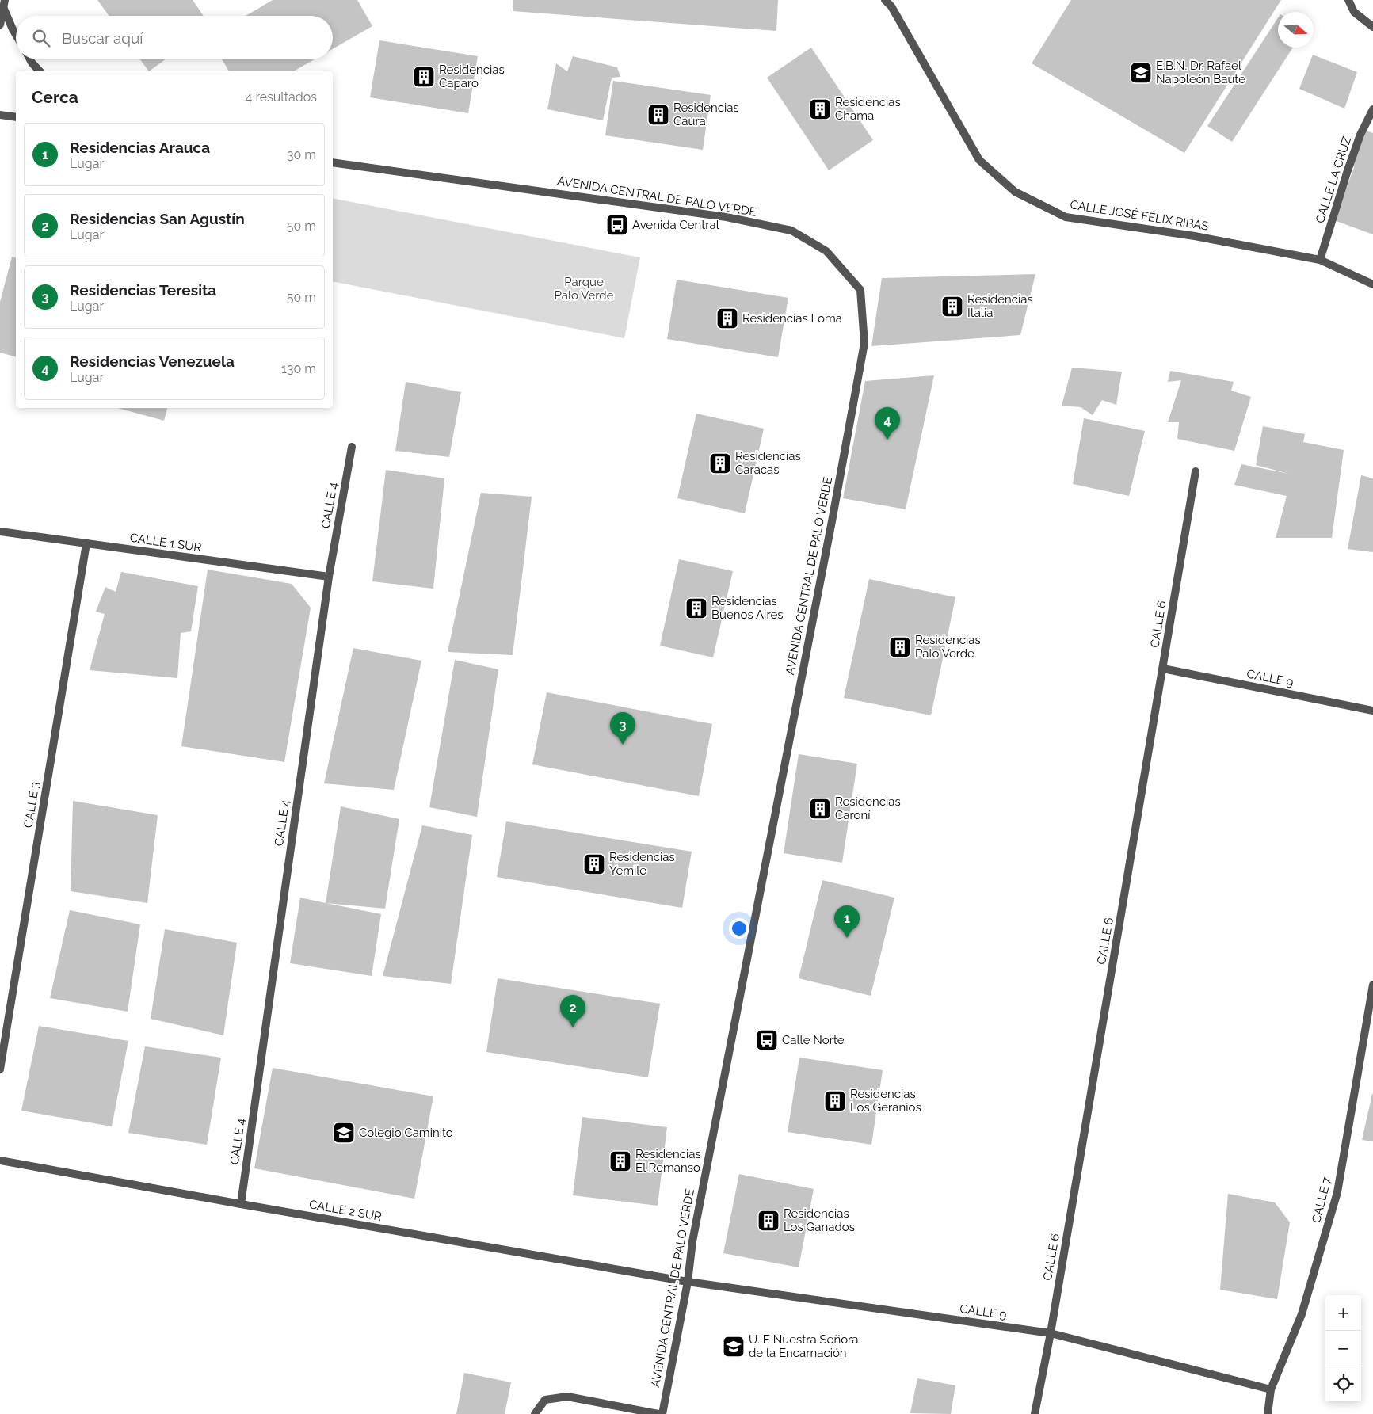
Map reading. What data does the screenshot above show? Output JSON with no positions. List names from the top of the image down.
{
  "streets": {
    "street": [
      "CALLE LA CRUZ",
      "AVENIDA CENTRAL DE PALO VERDE",
      "CALLE JOSÉ FÉLIX RIBAS",
      "CALLE 4",
      "CALLE 1 SUR",
      "CALLE 6",
      "CALLE 9",
      "CALLE 3",
      "CALLE 7",
      "CALLE 2 SUR"
    ]
  },
  "crossings": [
    ["CALLE LA CRUZ", "CALLE JOSÉ FÉLIX RIBAS"],
    ["AVENIDA CENTRAL DE PALO VERDE", "CALLE 9"],
    ["AVENIDA CENTRAL DE PALO VERDE", "CALLE 2 SUR"],
    ["CALLE 4", "CALLE 1 SUR"],
    ["CALLE 4", "CALLE 2 SUR"],
    ["CALLE 1 SUR", "CALLE 3"],
    ["CALLE 6", "CALLE 9"],
    ["CALLE 9", "CALLE 7"],
    ["CALLE 9", "CALLE 2 SUR"]
  ],
  "parks": ["Parque Palo Verde"],
  "places": {
    "school or university": ["E.B.N. Dr. Rafael Napoleón Baute", "Colegio Caminito", "U. E Nuestra Señora de la Encarnación"],
    "building": [
      "Residencias Caparo",
      "Residencias Chama",
      "Residencias Caura",
      "Residencias Italia",
      "Residencias Loma",
      "Residencias Caracas",
      "Residencias Buenos Aires",
      "Residencias Palo Verde",
      "Residencias Caroní",
      "Residencias Yemile",
      "Residencias Los Geranios",
      "Residencias El Remanso",
      "Residencias Los Ganados"
    ],
    "bus stop": ["Avenida Central", "Calle Norte"]
  },
  "north": "right",
  "page": {
    "search": "Buscar aquí",
    "heading": ["Cerca", "4 resultados"],
    "list": [
      {
        "mark": "1",
        "name": "Residencias Arauca",
        "note": "Lugar",
        "value": "30 m"
      },
      {
        "mark": "2",
        "name": "Residencias San Agustín",
        "note": "Lugar",
        "value": "50 m"
      },
      {
        "mark": "3",
        "name": "Residencias Teresita",
        "note": "Lugar",
        "value": "50 m"
      },
      {
        "mark": "4",
        "name": "Residencias Venezuela",
        "note": "Lugar",
        "value": "130 m"
      }
    ],
    "pins": [
      "4",
      "3",
      "1",
      "2"
    ],
    "map_buttons": ["+", "−"]
  }
}
